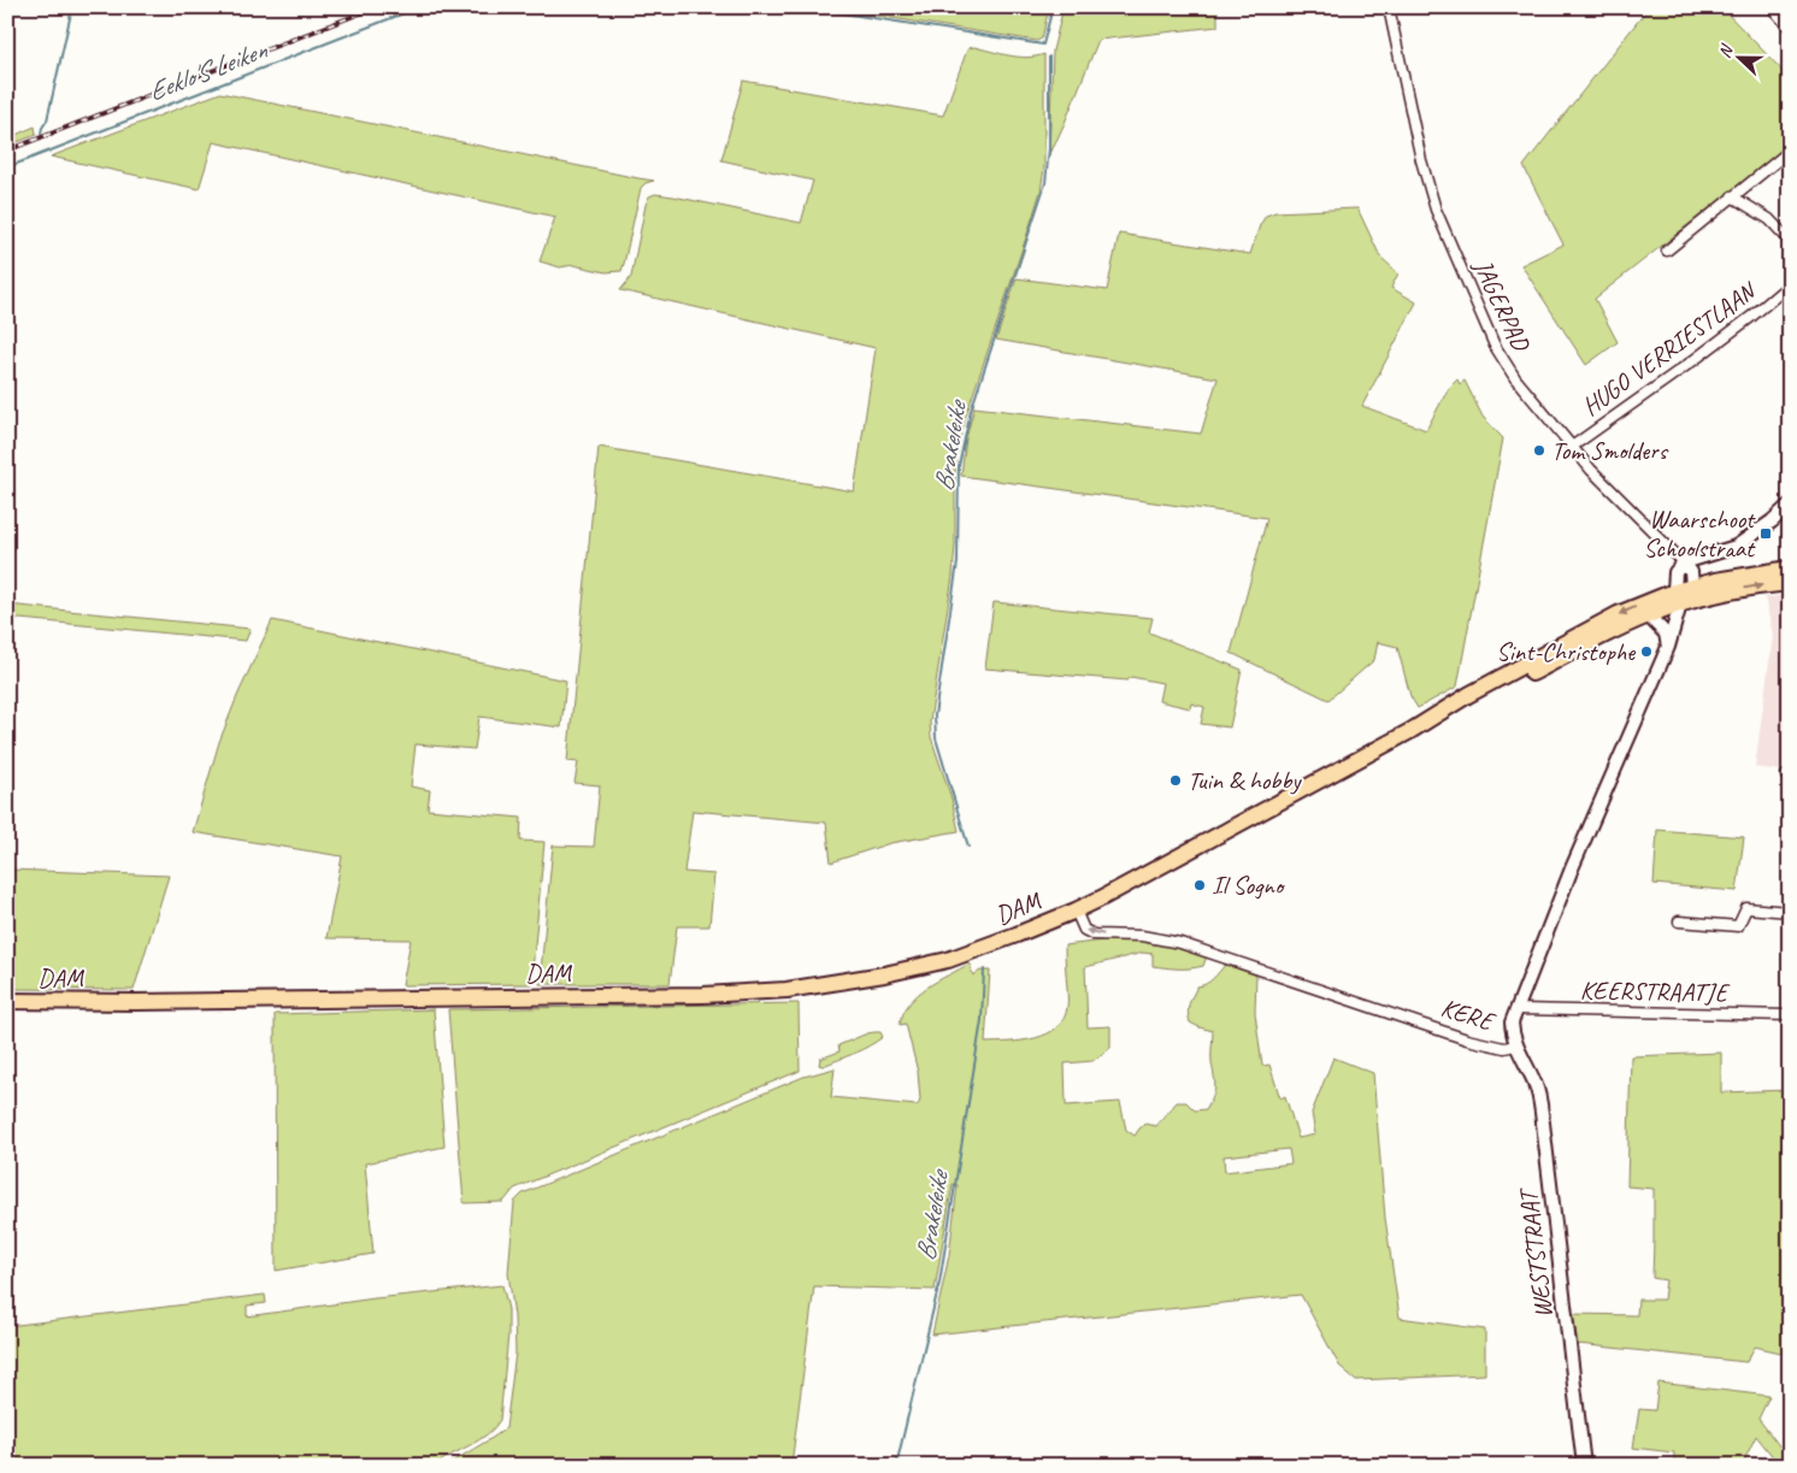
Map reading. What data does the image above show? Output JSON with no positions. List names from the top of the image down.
{
  "streets": {
    "main road": ["DAM"],
    "street": [
      "JAGERPAD",
      "HUGO VERRIESTLAAN",
      "KEERSTRAATJE",
      "KERE",
      "WESTSTRAAT"
    ]
  },
  "crossings": [
    ["JAGERPAD", "HUGO VERRIESTLAAN"],
    ["JAGERPAD", "KERE"],
    ["DAM", "KERE"],
    ["KEERSTRAATJE", "KERE"],
    ["KERE", "WESTSTRAAT"]
  ],
  "one_way": ["KERE"],
  "water": ["Eeklo'S Leiken", "Brakeleike"],
  "places": {
    "other": [
      "Tom Smolders",
      "Sint-Christophe",
      "Tuin & hobby",
      "Il Sogno"
    ],
    "transit": ["Waarschoot Schoolstraat"]
  },
  "north": "left"
}
